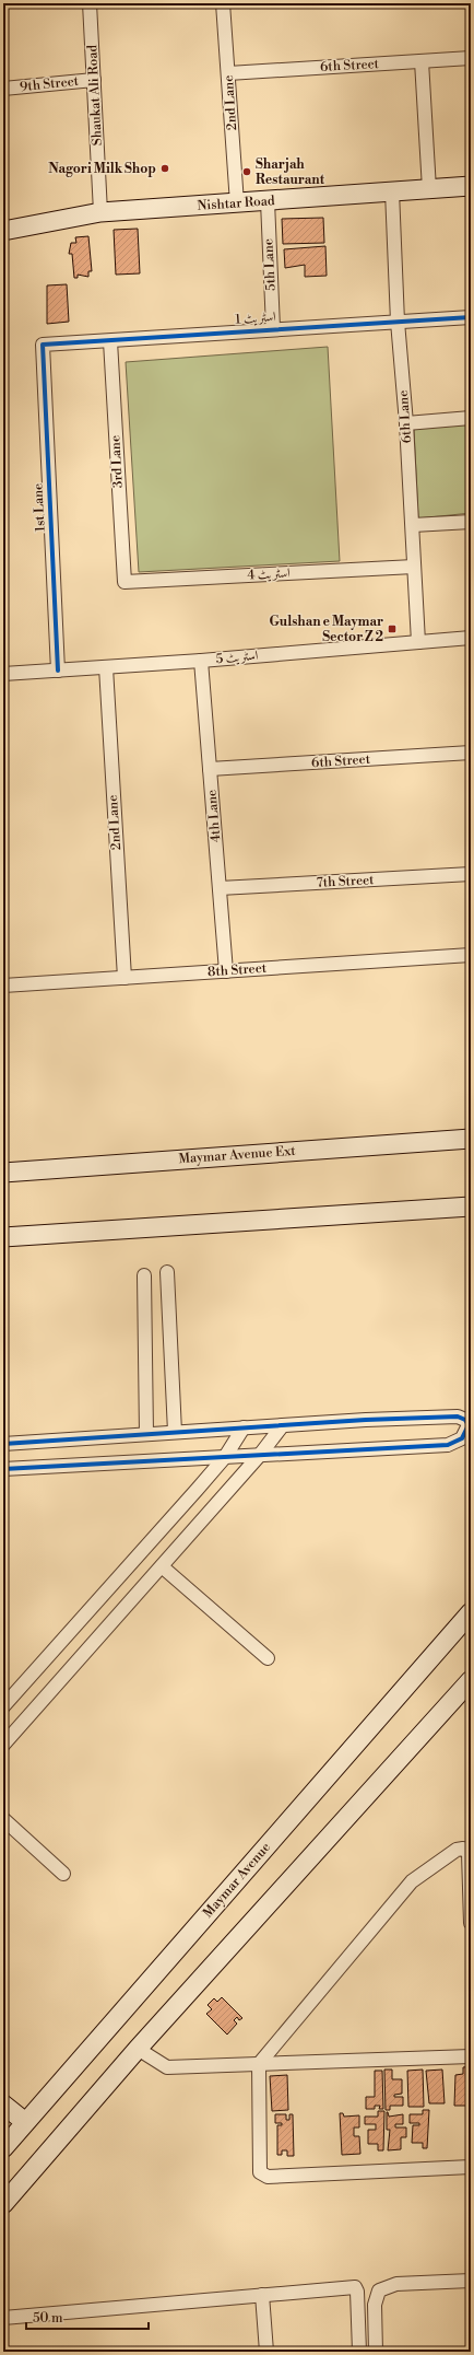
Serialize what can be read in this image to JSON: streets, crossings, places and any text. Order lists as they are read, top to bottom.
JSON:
{
  "streets": {
    "main road": ["Nishtar Road", "Maymar Avenue Ext", "Maymar Avenue"],
    "street": [
      "6th Street",
      "9th Street",
      "Shaukat Ali Road",
      "2nd Lane",
      "5th Lane",
      "اسٹریٹ 1",
      "6th Lane",
      "3rd Lane",
      "1st Lane",
      "اسٹریٹ 4",
      "اسٹریٹ 5",
      "4th Lane",
      "7th Street",
      "8th Street"
    ]
  },
  "crossings": [
    ["6th Street", "2nd Lane"],
    ["6th Street", "4th Lane"],
    ["9th Street", "Shaukat Ali Road"],
    ["Shaukat Ali Road", "Nishtar Road"],
    ["2nd Lane", "Nishtar Road"],
    ["2nd Lane", "اسٹریٹ 5"],
    ["2nd Lane", "8th Street"],
    ["Nishtar Road", "5th Lane"],
    ["Nishtar Road", "6th Lane"],
    ["5th Lane", "اسٹریٹ 1"],
    ["اسٹریٹ 1", "6th Lane"],
    ["اسٹریٹ 1", "3rd Lane"],
    ["اسٹریٹ 1", "1st Lane"],
    ["6th Lane", "اسٹریٹ 4"],
    ["6th Lane", "اسٹریٹ 5"],
    ["3rd Lane", "اسٹریٹ 4"],
    ["1st Lane", "اسٹریٹ 5"],
    ["اسٹریٹ 5", "4th Lane"],
    ["4th Lane", "7th Street"],
    ["4th Lane", "8th Street"]
  ],
  "places": {
    "other": ["Nagori Milk Shop", "Sharjah Restaurant"],
    "transit": ["Gulshan e Maymar Sector Z 2"]
  },
  "scale_bar": "50 m"
}
